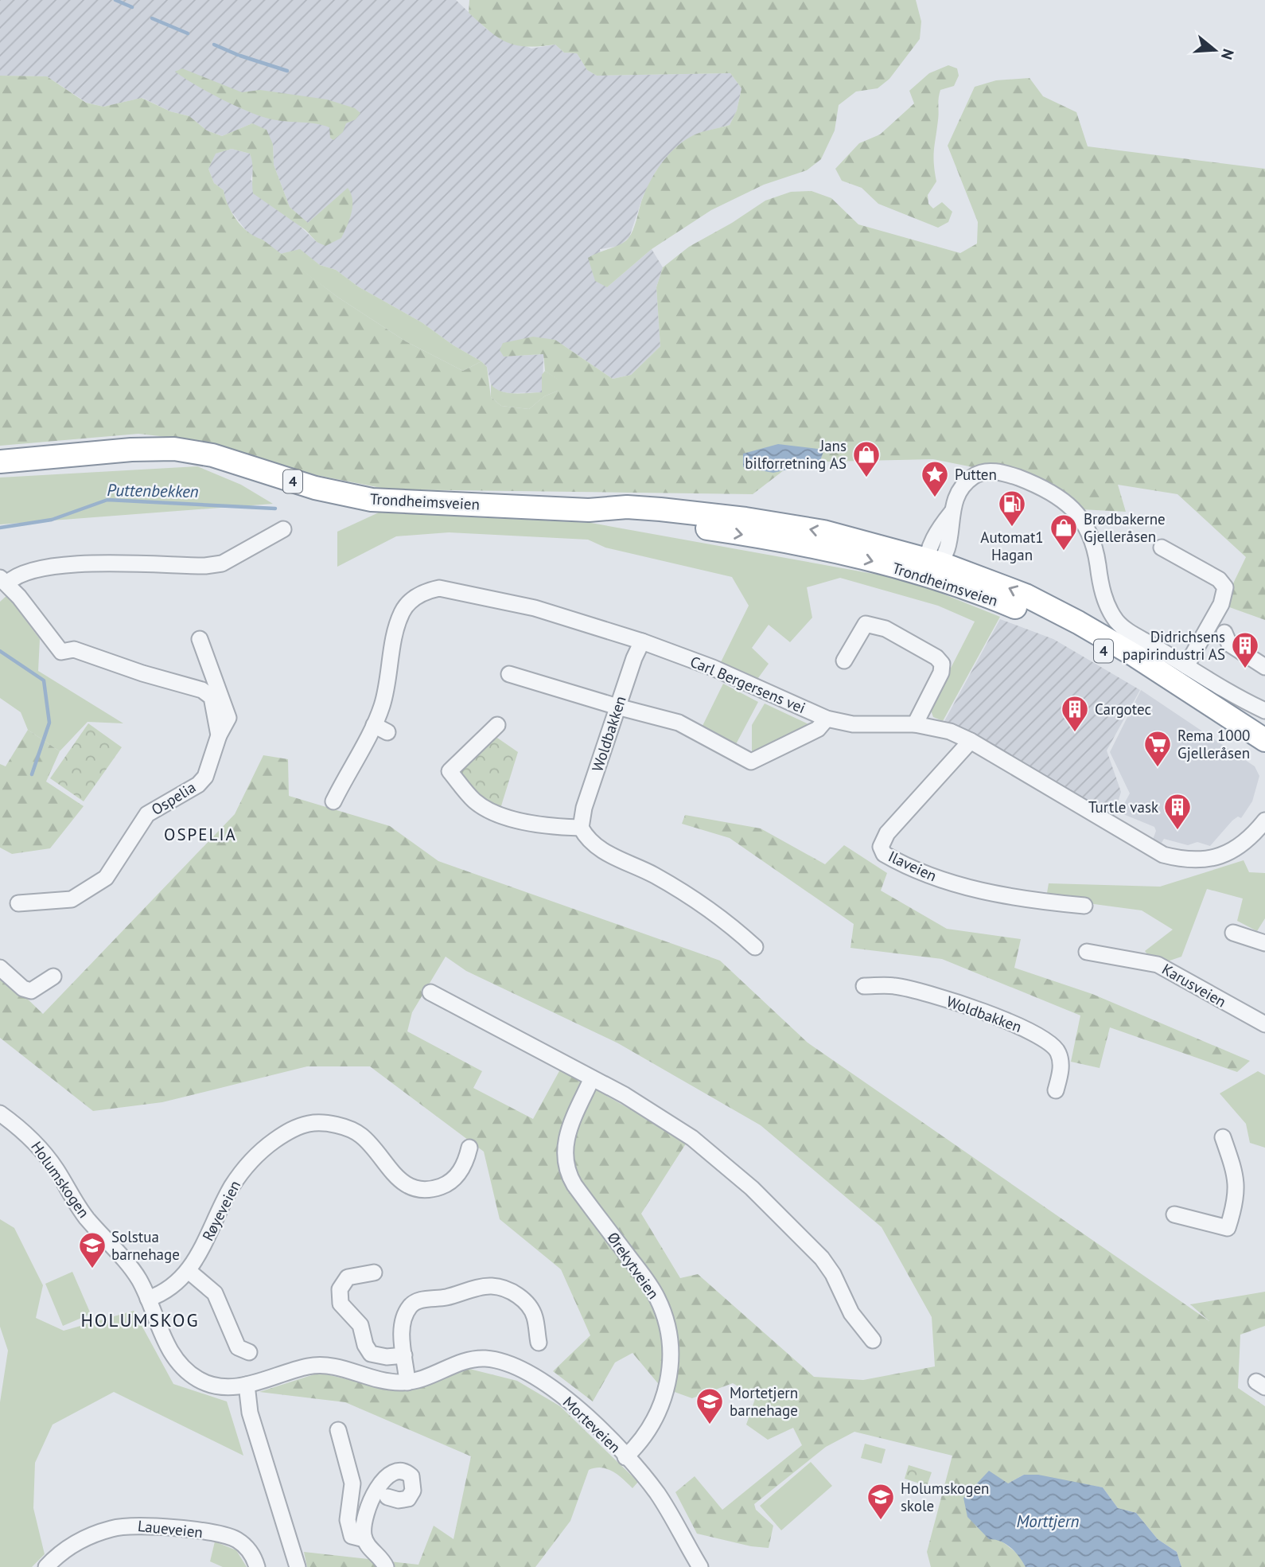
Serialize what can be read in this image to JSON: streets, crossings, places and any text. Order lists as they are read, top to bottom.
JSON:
{
  "streets": {
    "highway": ["4", "Trondheimsveien"],
    "street": [
      "Carl Bergersens vei",
      "Woldbakken",
      "Ospelia",
      "Ilaveien",
      "Karusveien",
      "Holumskogen",
      "Røyeveien",
      "Ørekytveien",
      "Morteveien",
      "Laueveien"
    ]
  },
  "crossings": [
    ["Carl Bergersens vei", "Woldbakken"],
    ["Carl Bergersens vei", "Ilaveien"],
    ["Holumskogen", "Røyeveien"],
    ["Holumskogen", "Morteveien"],
    ["Røyeveien", "Morteveien"],
    ["Ørekytveien", "Morteveien"]
  ],
  "districts": ["OSPELIA", "HOLUMSKOG"],
  "water": ["Puttenbekken", "Morttjern"],
  "places": {
    "shop": ["Jans bilforretning AS", "Brødbakerne Gjelleråsen"],
    "place": ["Putten"],
    "fuel station": ["Automat1 Hagan"],
    "building": ["Didrichsens papirindustri AS", "Cargotec", "Turtle vask"],
    "supermarket": ["Rema 1000 Gjelleråsen"],
    "school or university": ["Solstua barnehage", "Mortetjern barnehage", "Holumskogen skole"]
  },
  "north": "right"
}
